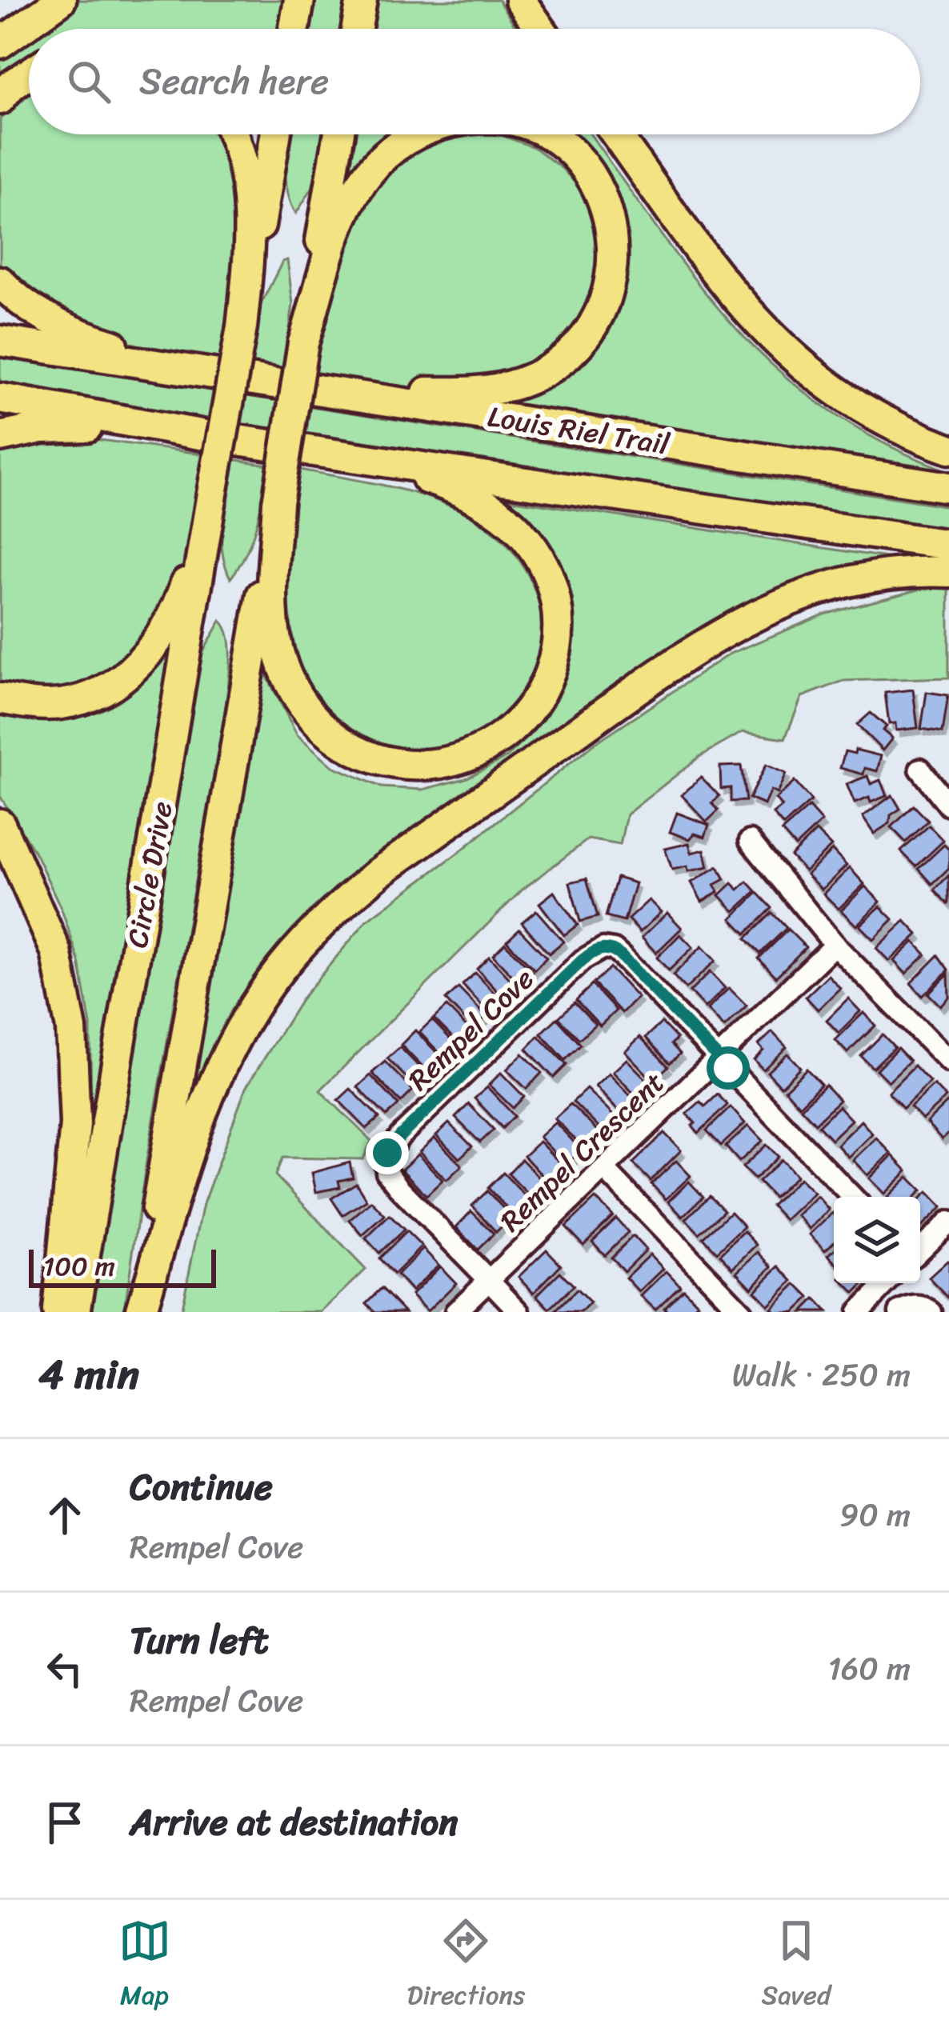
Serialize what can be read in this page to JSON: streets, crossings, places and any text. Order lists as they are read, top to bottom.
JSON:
{
  "streets": {
    "highway": ["Louis Riel Trail", "Circle Drive"],
    "street": ["Rempel Cove", "Rempel Crescent"]
  },
  "crossings": [
    ["Rempel Cove", "Rempel Crescent"]
  ],
  "scale_bar": "100 m",
  "page": {
    "search": "Search here",
    "scale": "100 m",
    "heading": ["4 min", "Walk · 250 m"],
    "list": [
      ["Continue", "Rempel Cove", "90 m"],
      ["Turn left", "Rempel Cove", "160 m"],
      "Arrive at destination"
    ],
    "nav": ["Map", "Directions", "Saved"]
  }
}
